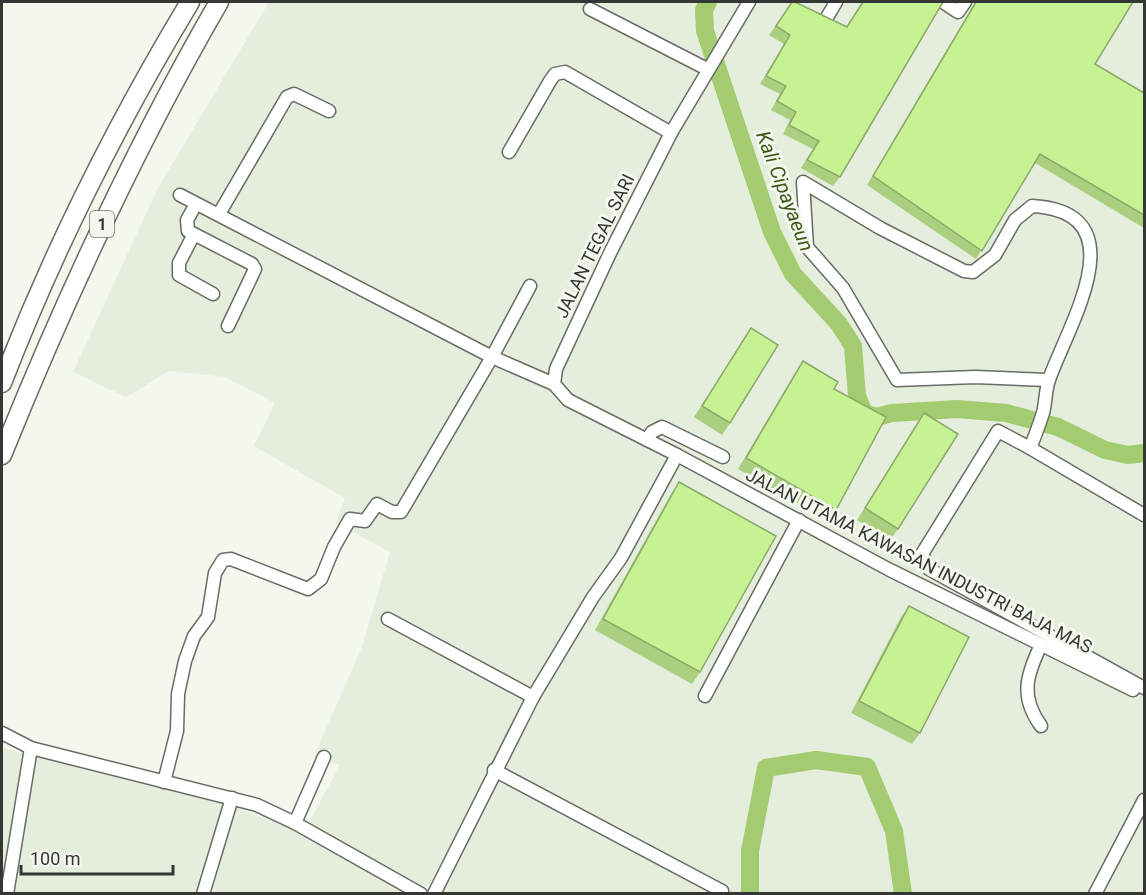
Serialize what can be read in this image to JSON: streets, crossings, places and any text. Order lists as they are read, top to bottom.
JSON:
{
  "streets": {
    "highway": ["1"],
    "street": ["JALAN TEGAL SARI", "JALAN UTAMA KAWASAN INDUSTRI BAJA MAS"]
  },
  "water": ["Kali Cipayaeun"],
  "scale_bar": "100 m"
}
